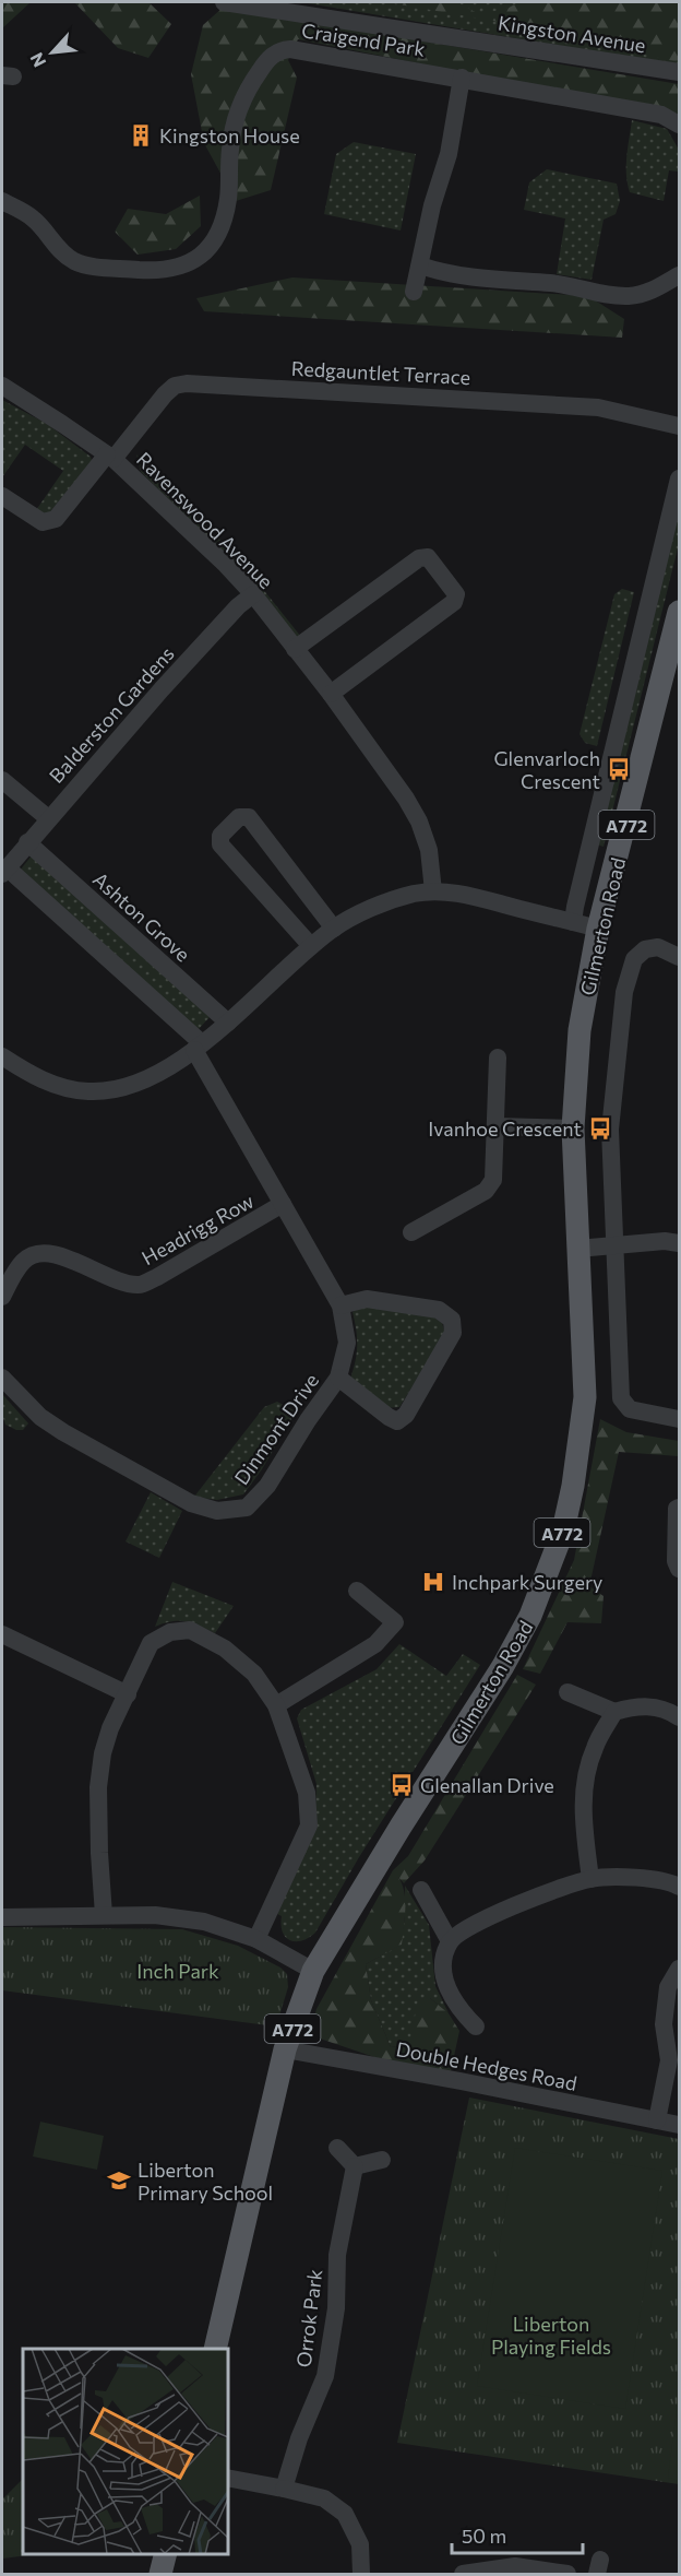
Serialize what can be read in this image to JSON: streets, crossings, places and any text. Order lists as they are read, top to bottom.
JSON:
{
  "streets": {
    "main road": ["A772", "Gilmerton Road"],
    "street": [
      "Kingston Avenue",
      "Craigend Park",
      "Redgauntlet Terrace",
      "Ravenswood Avenue",
      "Balderston Gardens",
      "Ashton Grove",
      "Headrigg Row",
      "Dinmont Drive",
      "Double Hedges Road",
      "Orrok Park"
    ]
  },
  "crossings": [
    ["Redgauntlet Terrace", "Ravenswood Avenue"],
    ["Ravenswood Avenue", "Balderston Gardens"],
    ["Balderston Gardens", "Ashton Grove"],
    ["Gilmerton Road", "Double Hedges Road"],
    ["Headrigg Row", "Dinmont Drive"]
  ],
  "parks": ["Inch Park", "Liberton Playing Fields"],
  "places": {
    "building": ["Kingston House"],
    "bus stop": ["Glenvarloch Crescent", "Ivanhoe Crescent", "Glenallan Drive"],
    "hospital": ["Inchpark Surgery"],
    "school or university": ["Liberton Primary School"]
  },
  "scale_bar": "50 m",
  "north": "bottom left"
}
